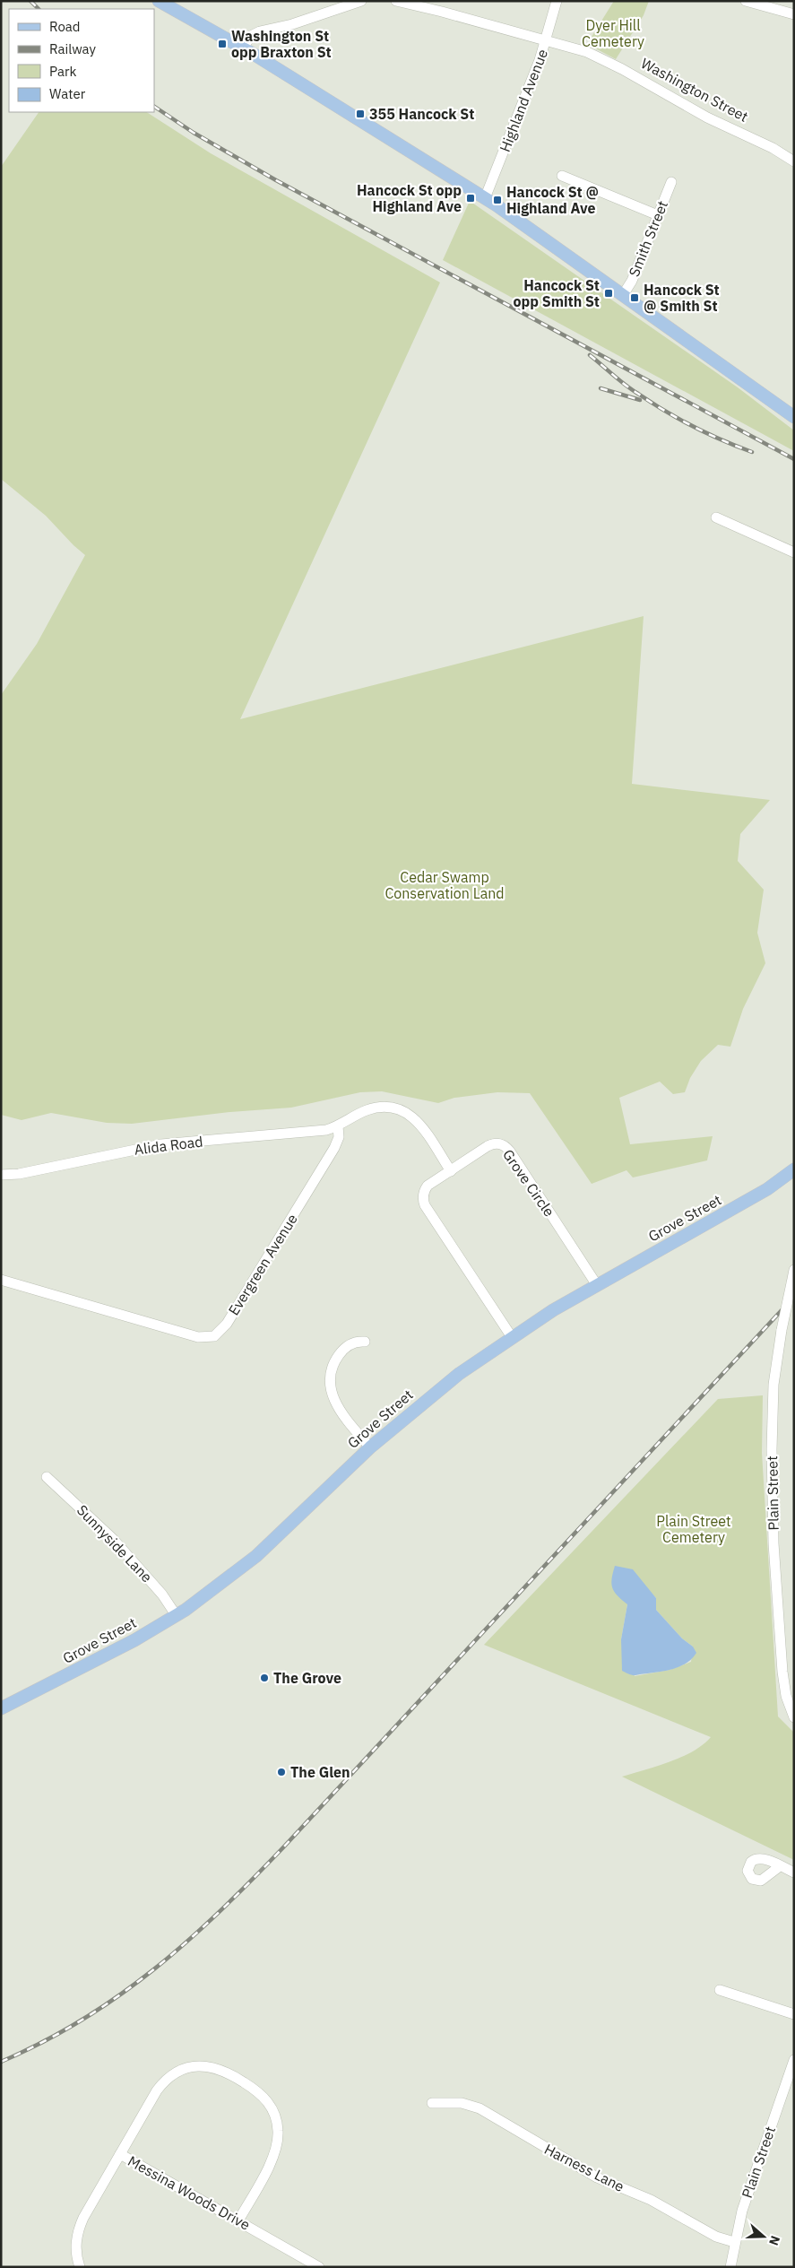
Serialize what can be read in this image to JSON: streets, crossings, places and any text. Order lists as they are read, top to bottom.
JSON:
{
  "streets": {
    "main road": ["Grove Street"],
    "street": [
      "Washington Street",
      "Highland Avenue",
      "Smith Street",
      "Alida Road",
      "Grove Circle",
      "Evergreen Avenue",
      "Plain Street",
      "Sunnyside Lane",
      "Harness Lane",
      "Messina Woods Drive"
    ]
  },
  "crossings": [
    ["Washington Street", "Highland Avenue"],
    ["Alida Road", "Evergreen Avenue"],
    ["Grove Circle", "Grove Street"],
    ["Grove Street", "Sunnyside Lane"],
    ["Plain Street", "Harness Lane"]
  ],
  "parks": ["Dyer Hill Cemetery", "Cedar Swamp Conservation Land", "Plain Street Cemetery"],
  "places": {
    "transit": [
      "Washington St opp Braxton St",
      "355 Hancock St",
      "Hancock St opp Highland Ave",
      "Hancock St @ Highland Ave",
      "Hancock St opp Smith St",
      "Hancock St @ Smith St"
    ],
    "other": ["The Grove", "The Glen"]
  },
  "legend": [
    "Road",
    "Railway",
    "Park",
    "Water"
  ],
  "north": "right"
}
